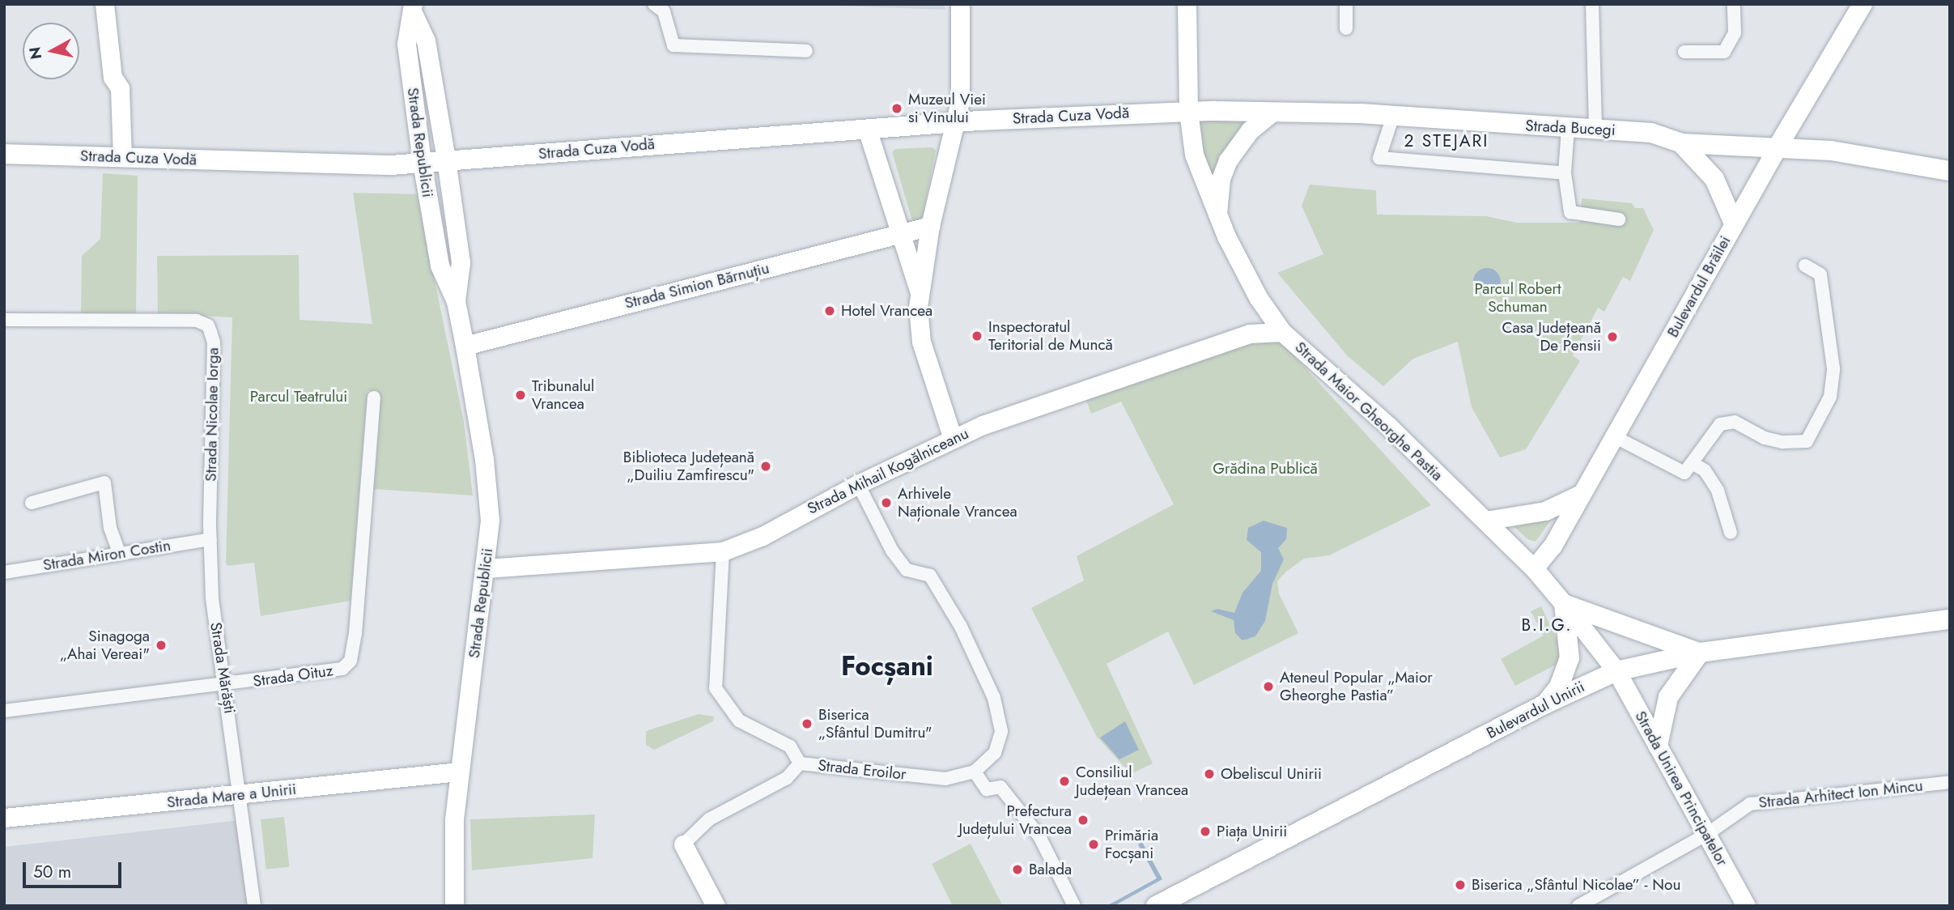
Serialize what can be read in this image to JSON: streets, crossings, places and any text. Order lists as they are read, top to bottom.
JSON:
{
  "streets": {
    "main road": [
      "Strada Cuza Vodă",
      "Strada Bucegi",
      "Strada Republicii",
      "Strada Simion Bărnuțiu",
      "Bulevardul Brăilei",
      "Strada Maior Gheorghe Pastia",
      "Strada Mihail Kogălniceanu",
      "Bulevardul Unirii",
      "Strada Unirea Principatelor",
      "Strada Mare a Unirii"
    ],
    "street": [
      "Strada Nicolae Iorga",
      "Strada Miron Costin",
      "Strada Mărăști",
      "Strada Oituz",
      "Strada Eroilor",
      "Strada Arhitect Ion Mincu"
    ]
  },
  "crossings": [
    ["Strada Cuza Vodă", "Strada Bucegi"],
    ["Strada Cuza Vodă", "Strada Republicii"],
    ["Strada Cuza Vodă", "Strada Maior Gheorghe Pastia"],
    ["Strada Bucegi", "Bulevardul Brăilei"],
    ["Strada Bucegi", "Strada Maior Gheorghe Pastia"],
    ["Strada Republicii", "Strada Simion Bărnuțiu"],
    ["Strada Republicii", "Strada Mihail Kogălniceanu"],
    ["Strada Republicii", "Strada Mare a Unirii"],
    ["Bulevardul Brăilei", "Strada Maior Gheorghe Pastia"],
    ["Strada Maior Gheorghe Pastia", "Strada Mihail Kogălniceanu"],
    ["Strada Maior Gheorghe Pastia", "Bulevardul Unirii"],
    ["Strada Maior Gheorghe Pastia", "Strada Unirea Principatelor"],
    ["Strada Nicolae Iorga", "Strada Miron Costin"],
    ["Strada Nicolae Iorga", "Strada Mărăști"],
    ["Strada Mihail Kogălniceanu", "Strada Eroilor"],
    ["Strada Miron Costin", "Strada Mărăști"],
    ["Strada Mărăști", "Strada Oituz"],
    ["Strada Mărăști", "Strada Mare a Unirii"],
    ["Bulevardul Unirii", "Strada Unirea Principatelor"],
    ["Strada Unirea Principatelor", "Strada Arhitect Ion Mincu"]
  ],
  "districts": ["2 STEJARI", "B.I.G.", "Focșani"],
  "parks": ["Parcul Robert Schuman", "Parcul Teatrului", "Grădina Publică"],
  "places": [
    "Muzeul Viei si Vinului",
    "Hotel Vrancea",
    "Inspectoratul Teritorial de Muncă",
    "Casa Județeană De Pensii",
    "Tribunalul Vrancea",
    "Biblioteca Județeană „Duiliu Zamfirescu\"",
    "Arhivele Naționale Vrancea",
    "Sinagoga „Ahai Vereai\"",
    "Ateneul Popular „Maior Gheorghe Pastia”",
    "Biserica „Sfântul Dumitru\"",
    "Obeliscul Unirii",
    "Consiliul Județean Vrancea",
    "Prefectura Județului Vrancea",
    "Piața Unirii",
    "Primăria Focșani",
    "Balada",
    "Biserica „Sfântul Nicolae” - Nou"
  ],
  "scale_bar": "50 m",
  "north": "left"
}
